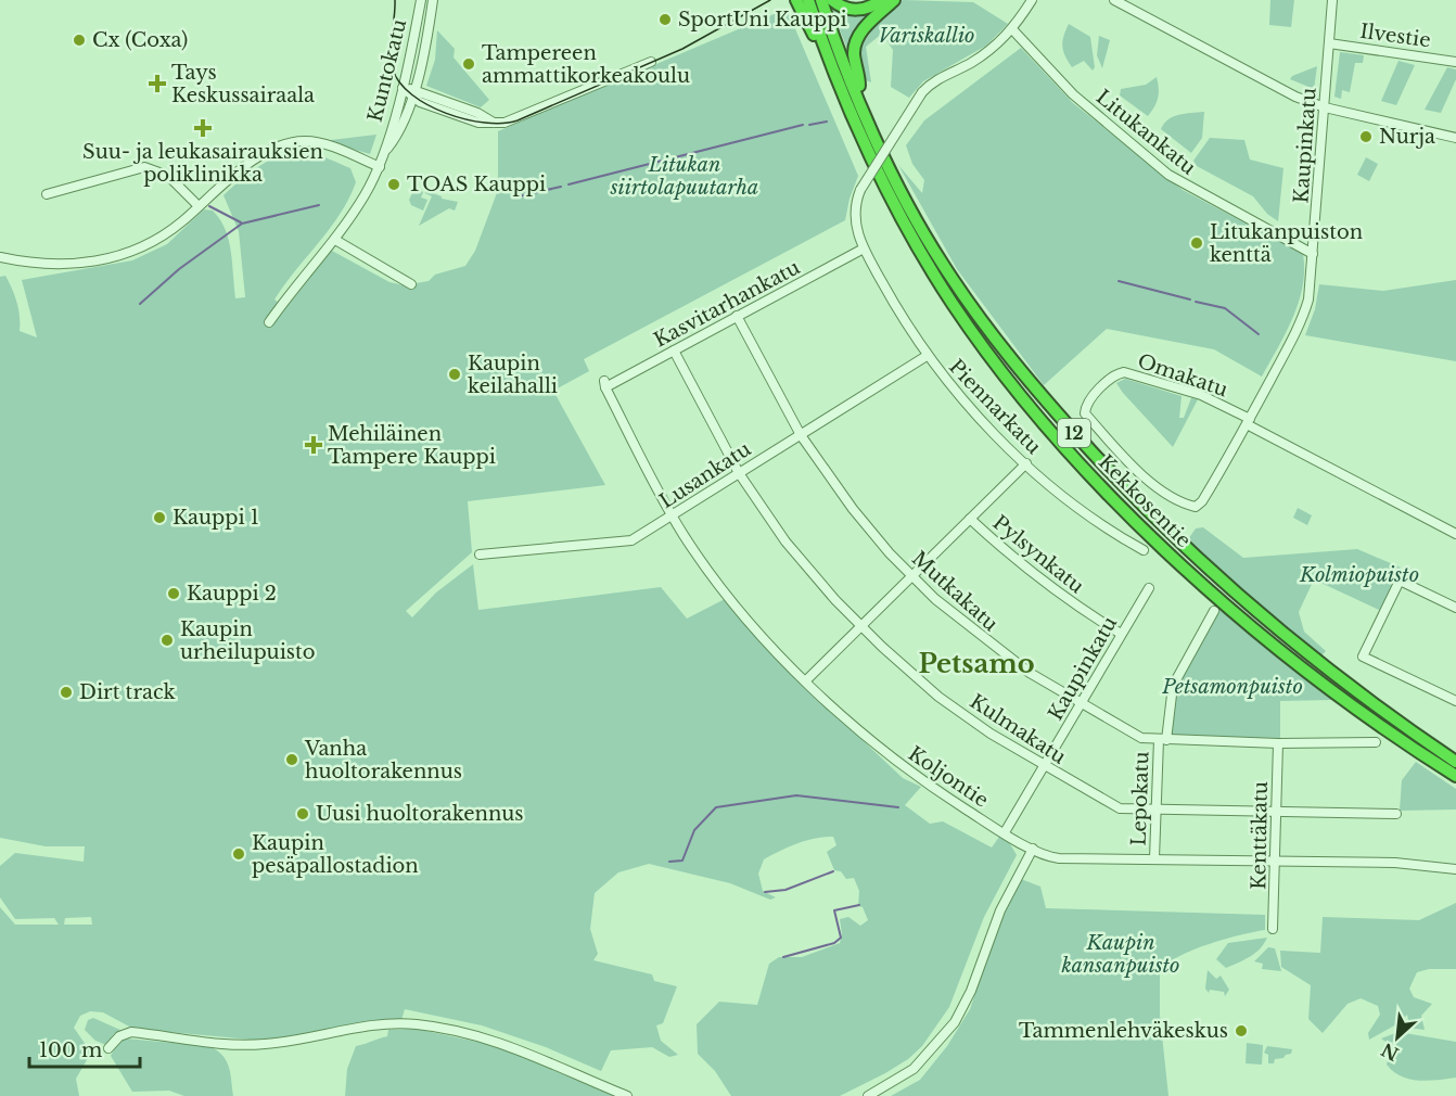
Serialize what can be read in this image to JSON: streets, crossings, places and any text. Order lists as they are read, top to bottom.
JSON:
{
  "streets": {
    "highway": ["12", "Kekkosentie"],
    "street": [
      "Ilvestie",
      "Kuntokatu",
      "Litukankatu",
      "Kaupinkatu",
      "Kasvitarhankatu",
      "Omakatu",
      "Piennarkatu",
      "Lusankatu",
      "Pylsynkatu",
      "Mutkakatu",
      "Kulmakatu",
      "Koljontie",
      "Lepokatu",
      "Kenttäkatu"
    ]
  },
  "crossings": [
    ["Ilvestie", "Kaupinkatu"],
    ["Litukankatu", "Kaupinkatu"],
    ["Litukankatu", "Piennarkatu"],
    ["Kaupinkatu", "Omakatu"],
    ["Kaupinkatu", "Pylsynkatu"],
    ["Kaupinkatu", "Mutkakatu"],
    ["Kaupinkatu", "Kulmakatu"],
    ["Kaupinkatu", "Koljontie"],
    ["Kasvitarhankatu", "Piennarkatu"],
    ["Kasvitarhankatu", "Mutkakatu"],
    ["Kasvitarhankatu", "Kulmakatu"],
    ["Kasvitarhankatu", "Koljontie"],
    ["Piennarkatu", "Lusankatu"],
    ["12", "Kekkosentie"],
    ["Lusankatu", "Mutkakatu"],
    ["Lusankatu", "Kulmakatu"],
    ["Lusankatu", "Koljontie"],
    ["Mutkakatu", "Lepokatu"],
    ["Mutkakatu", "Kenttäkatu"],
    ["Kulmakatu", "Lepokatu"],
    ["Kulmakatu", "Kenttäkatu"],
    ["Koljontie", "Lepokatu"],
    ["Koljontie", "Kenttäkatu"]
  ],
  "districts": ["Petsamo"],
  "parks": [
    "Variskallio",
    "Litukan siirtolapuutarha",
    "Kolmiopuisto",
    "Petsamonpuisto",
    "Kaupin kansanpuisto"
  ],
  "places": {
    "other": [
      "SportUni Kauppi",
      "Cx (Coxa)",
      "Tampereen ammattikorkeakoulu",
      "Nurja",
      "TOAS Kauppi",
      "Litukanpuiston kenttä",
      "Kaupin keilahalli",
      "Kauppi 1",
      "Kauppi 2",
      "Kaupin urheilupuisto",
      "Dirt track",
      "Vanha huoltorakennus",
      "Uusi huoltorakennus",
      "Kaupin pesäpallostadion",
      "Tammenlehväkeskus"
    ],
    "health": ["Tays Keskussairaala", "Suu- ja leukasairauksien poliklinikka", "Mehiläinen Tampere Kauppi"]
  },
  "scale_bar": "100 m",
  "north": "bottom left"
}
